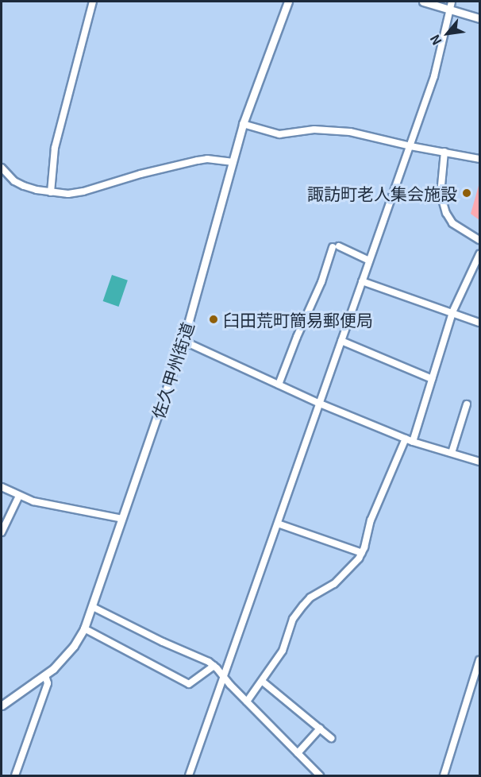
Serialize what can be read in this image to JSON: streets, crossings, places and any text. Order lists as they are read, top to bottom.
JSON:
{
  "streets": {
    "street": ["佐久甲州街道"]
  },
  "places": ["諏訪町老人集会施設", "臼田荒町簡易郵便局"],
  "north": "bottom left"
}
